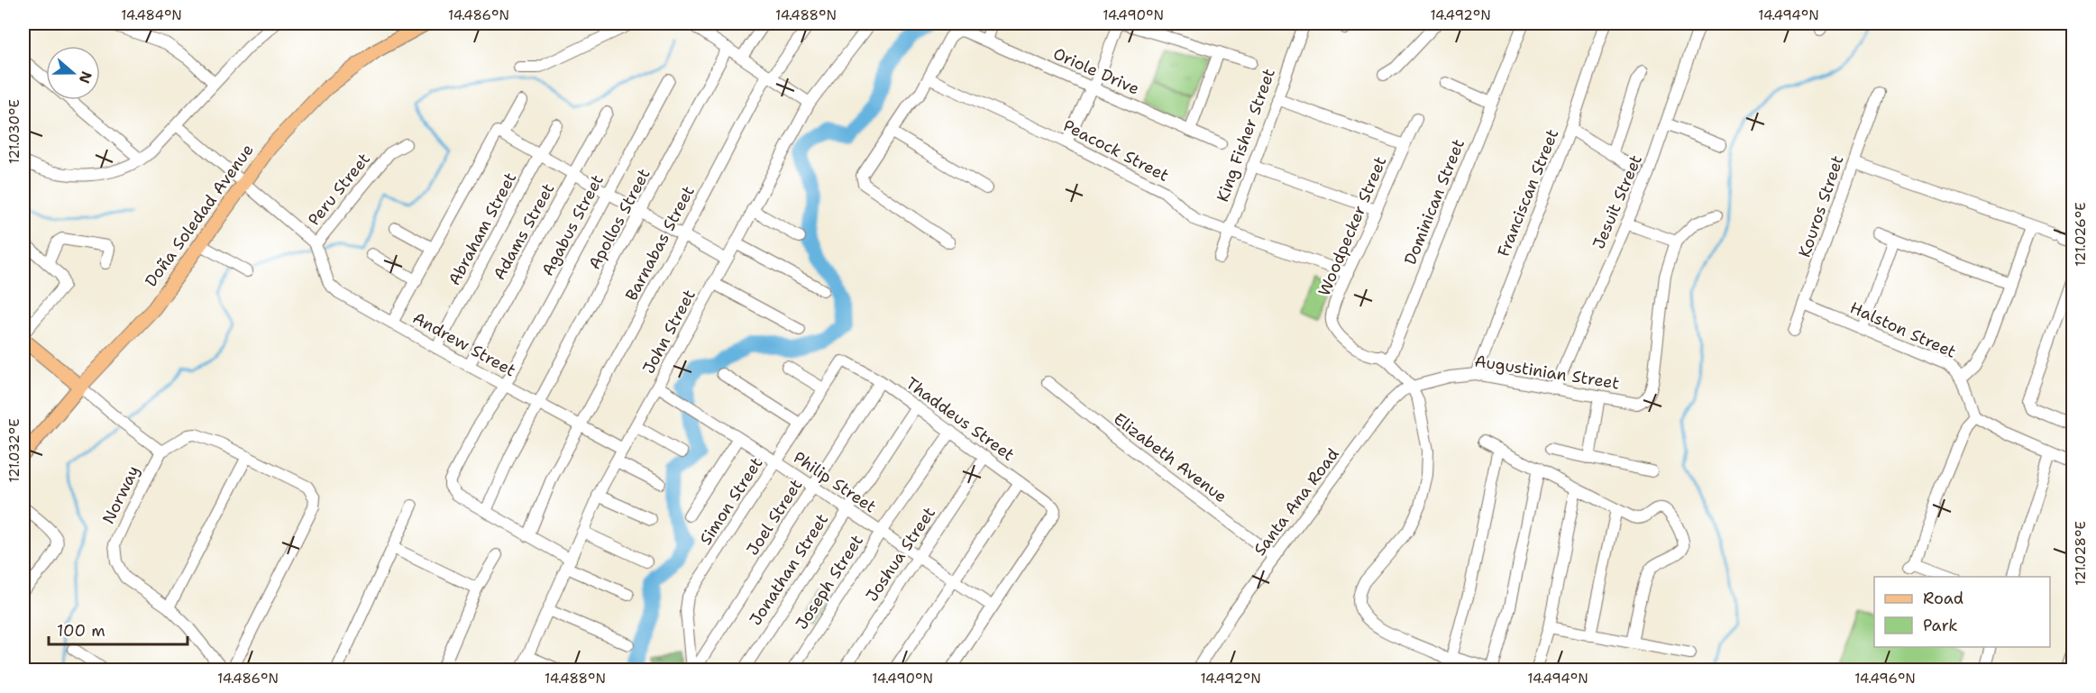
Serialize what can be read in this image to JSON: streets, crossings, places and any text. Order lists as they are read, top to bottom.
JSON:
{
  "streets": {
    "main road": ["Doña Soledad Avenue"],
    "street": [
      "Oriole Drive",
      "King Fisher Street",
      "Peacock Street",
      "Peru Street",
      "Franciscan Street",
      "Dominican Street",
      "Jesuit Street",
      "Kouros Street",
      "Apollos Street",
      "Agabus Street",
      "Woodpecker Street",
      "Abraham Street",
      "Adams Street",
      "Barnabas Street",
      "Halston Street",
      "John Street",
      "Andrew Street",
      "Augustinian Street",
      "Thaddeus Street",
      "Elizabeth Avenue",
      "Philip Street",
      "Norway",
      "Simon Street",
      "Santa Ana Road",
      "Joel Street",
      "Joshua Street",
      "Jonathan Street",
      "Joseph Street"
    ]
  },
  "crossings": [
    ["Oriole Drive", "Peacock Street"],
    ["King Fisher Street", "Peacock Street"],
    ["Peacock Street", "Woodpecker Street"],
    ["Peru Street", "Doña Soledad Avenue"],
    ["Peru Street", "Andrew Street"],
    ["Franciscan Street", "Augustinian Street"],
    ["Dominican Street", "Woodpecker Street"],
    ["Jesuit Street", "Augustinian Street"],
    ["Kouros Street", "Halston Street"],
    ["Apollos Street", "Agabus Street"],
    ["Apollos Street", "Andrew Street"],
    ["Agabus Street", "Andrew Street"],
    ["Abraham Street", "Andrew Street"],
    ["Adams Street", "Andrew Street"],
    ["Barnabas Street", "Andrew Street"],
    ["John Street", "Andrew Street"],
    ["John Street", "Philip Street"],
    ["Augustinian Street", "Santa Ana Road"],
    ["Thaddeus Street", "Philip Street"],
    ["Thaddeus Street", "Simon Street"],
    ["Thaddeus Street", "Joel Street"],
    ["Thaddeus Street", "Joshua Street"],
    ["Thaddeus Street", "Jonathan Street"],
    ["Thaddeus Street", "Joseph Street"],
    ["Elizabeth Avenue", "Santa Ana Road"],
    ["Philip Street", "Simon Street"],
    ["Philip Street", "Joel Street"],
    ["Philip Street", "Joshua Street"],
    ["Philip Street", "Jonathan Street"],
    ["Philip Street", "Joseph Street"],
    ["Simon Street", "Joel Street"]
  ],
  "legend": ["Road", "Park"],
  "scale_bar": "100 m",
  "north": "right",
  "coordinates": [
    "14.484°N",
    "14.486°N",
    "14.488°N",
    "14.490°N",
    "14.492°N",
    "14.494°N",
    "121.030°E",
    "121.026°E",
    "121.032°E",
    "121.028°E",
    "14.496°N"
  ]
}
